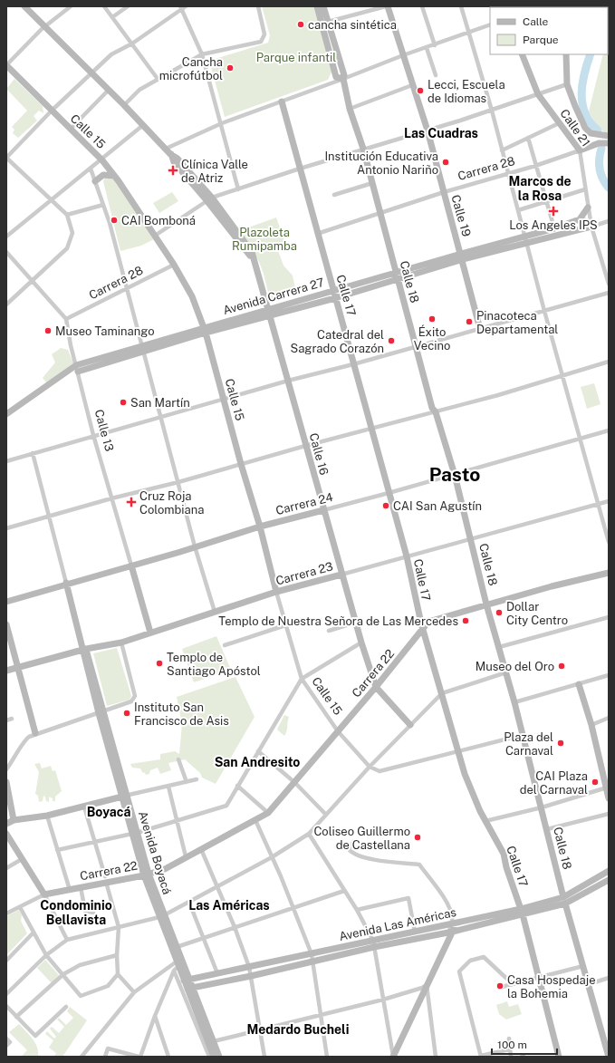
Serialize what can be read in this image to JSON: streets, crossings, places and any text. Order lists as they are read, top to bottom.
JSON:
{
  "streets": {
    "street": [
      "Calle 21",
      "Calle 15",
      "Carrera 28",
      "Calle 19",
      "Calle 18",
      "Calle 17",
      "Avenida Carrera 27",
      "Calle 13",
      "Calle 16",
      "Carrera 24",
      "Carrera 23",
      "Carrera 22",
      "Avenida Boyacá",
      "Avenida Las Américas"
    ]
  },
  "crossings": [
    ["Calle 21", "Carrera 28"],
    ["Calle 21", "Avenida Carrera 27"],
    ["Calle 15", "Carrera 28"],
    ["Calle 15", "Calle 17"],
    ["Calle 15", "Avenida Carrera 27"],
    ["Calle 15", "Carrera 24"],
    ["Calle 15", "Carrera 23"],
    ["Calle 15", "Carrera 22"],
    ["Carrera 28", "Calle 19"],
    ["Carrera 28", "Calle 18"],
    ["Carrera 28", "Calle 17"],
    ["Carrera 28", "Calle 13"],
    ["Calle 19", "Avenida Carrera 27"],
    ["Calle 18", "Avenida Carrera 27"],
    ["Calle 18", "Carrera 24"],
    ["Calle 18", "Carrera 23"],
    ["Calle 18", "Carrera 22"],
    ["Calle 18", "Avenida Las Américas"],
    ["Calle 17", "Avenida Carrera 27"],
    ["Calle 17", "Carrera 24"],
    ["Calle 17", "Carrera 23"],
    ["Calle 17", "Carrera 22"],
    ["Calle 17", "Avenida Las Américas"],
    ["Avenida Carrera 27", "Calle 13"],
    ["Avenida Carrera 27", "Calle 16"],
    ["Calle 13", "Carrera 24"],
    ["Calle 13", "Carrera 23"],
    ["Calle 16", "Carrera 24"],
    ["Calle 16", "Carrera 23"],
    ["Calle 16", "Carrera 22"],
    ["Carrera 24", "Avenida Boyacá"],
    ["Carrera 23", "Avenida Boyacá"],
    ["Carrera 22", "Avenida Boyacá"],
    ["Avenida Boyacá", "Avenida Las Américas"]
  ],
  "districts": [
    "Las Cuadras",
    "Marcos de la Rosa",
    "Pasto",
    "San Andresito",
    "Boyacá",
    "Condominio Bellavista",
    "Las Américas",
    "Medardo Bucheli"
  ],
  "parks": ["Parque infantil", "Plazoleta Rumipamba"],
  "places": {
    "other": [
      "cancha sintética",
      "Cancha microfútbol",
      "Lecci, Escuela de Idiomas",
      "Institución Educativa Antonio Nariño",
      "CAI Bomboná",
      "Éxito Vecino",
      "Pinacoteca Departamental",
      "Museo Taminango",
      "Catedral del Sagrado Corazón",
      "San Martín",
      "CAI San Agustín",
      "Dollar City Centro",
      "Templo de Nuestra Señora de Las Mercedes",
      "Templo de Santiago Apóstol",
      "Museo del Oro",
      "Instituto San Francisco de Asis",
      "Plaza del Carnaval",
      "CAI Plaza del Carnaval",
      "Coliseo Guillermo de Castellana",
      "Casa Hospedaje la Bohemia"
    ],
    "health": ["Clínica Valle de Atriz", "Los Angeles IPS", "Cruz Roja Colombiana"]
  },
  "legend": ["Calle", "Parque"],
  "scale_bar": "100 m"
}
